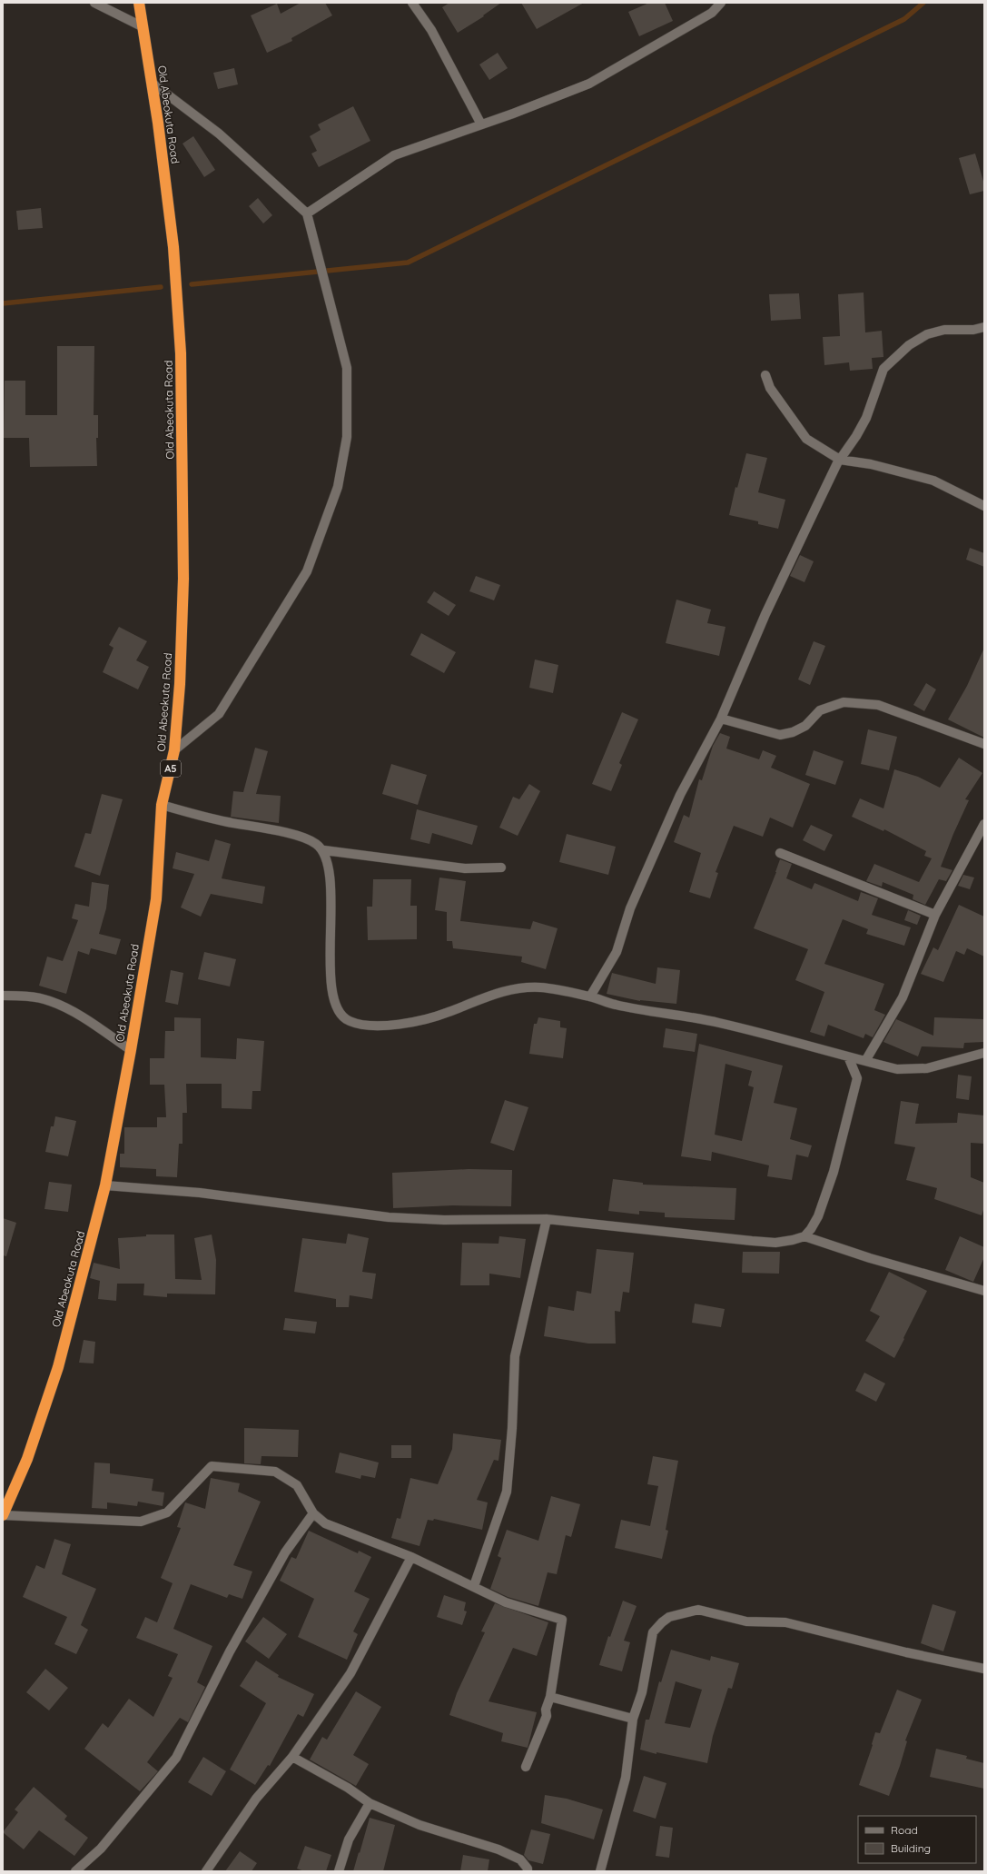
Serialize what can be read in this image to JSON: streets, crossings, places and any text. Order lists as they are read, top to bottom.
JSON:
{
  "streets": {
    "highway": ["Old Abeokuta Road", "A5"]
  },
  "legend": ["Road", "Building"]
}
